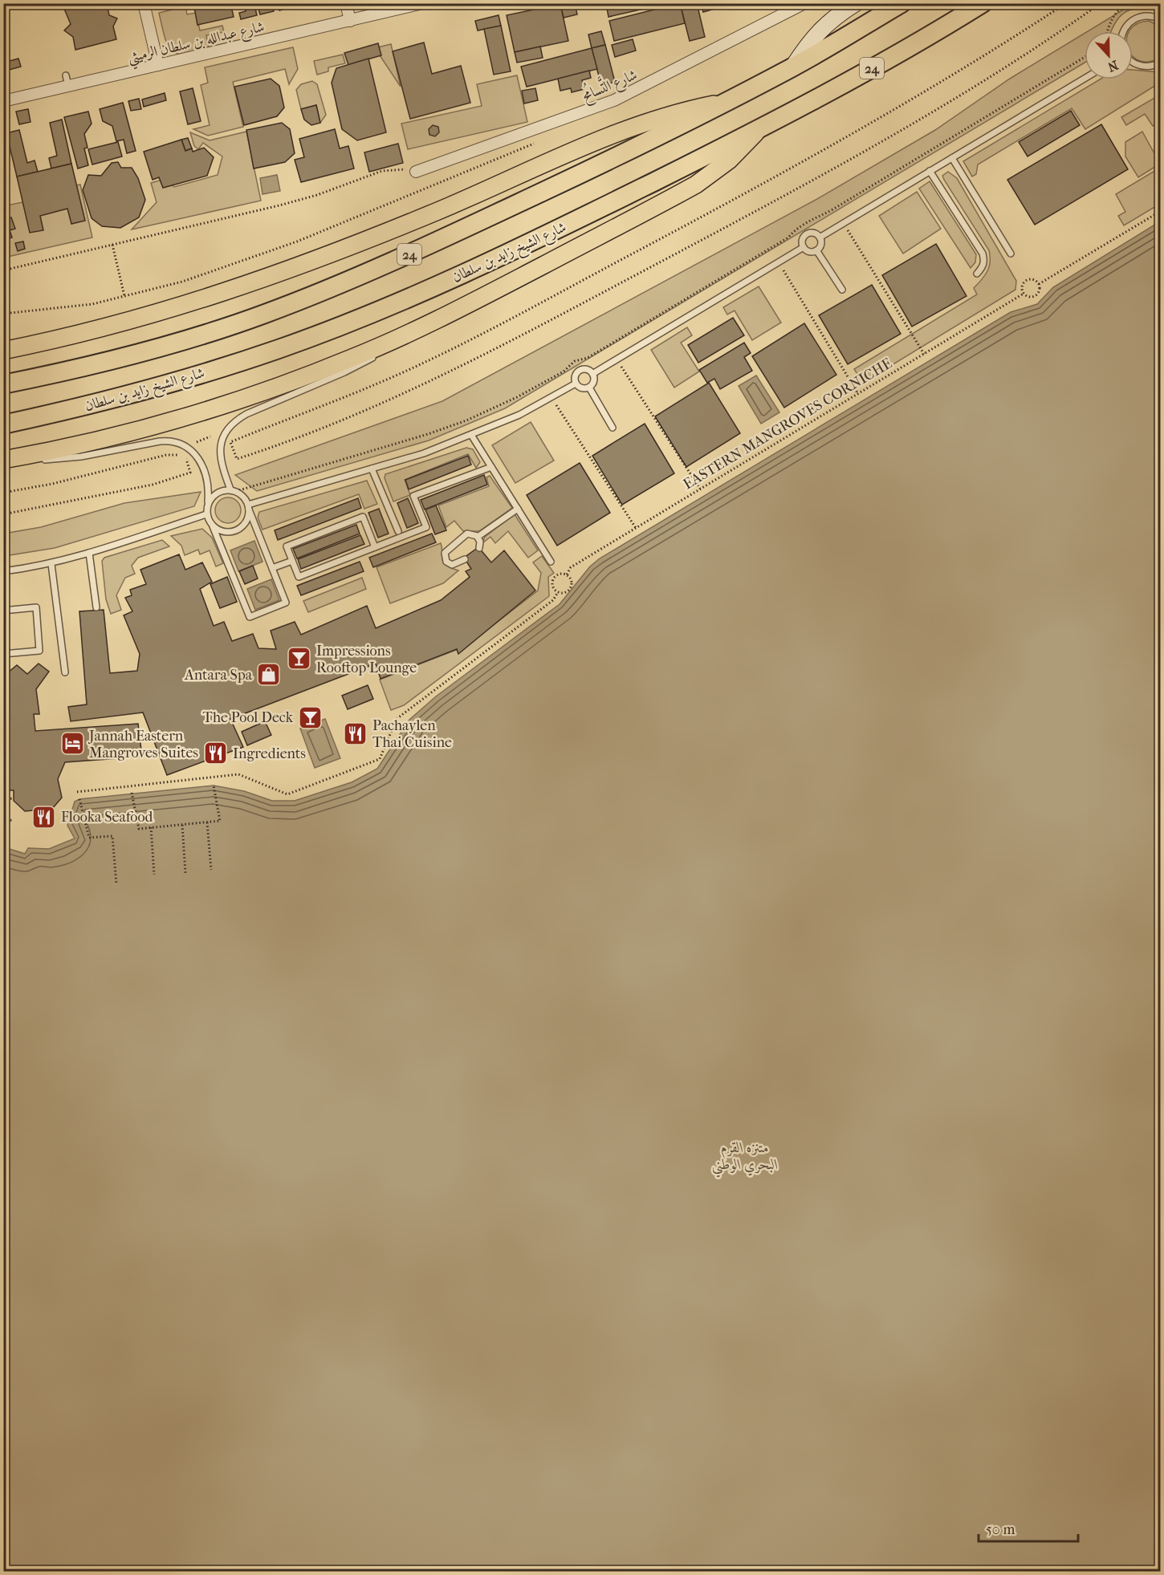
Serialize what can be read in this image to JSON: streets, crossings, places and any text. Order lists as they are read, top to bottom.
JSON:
{
  "streets": {
    "highway": ["24", "شارع الشيخ زايد بن سلطان"],
    "street": ["شارع عبدالله بن سلطان الرميثي", "شارع التَّسامُح"],
    "path": ["EASTERN MANGROVES CORNICHE"]
  },
  "parks": ["متنزه القرم البحري الوطني"],
  "places": {
    "bar": ["Impressions Rooftop Lounge", "The Pool Deck"],
    "shop": ["Antara Spa"],
    "restaurant": ["Pachaylen Thai Cuisine", "Ingredients", "Flooka Seafood"],
    "hotel": ["Jannah Eastern Mangroves Suites"]
  },
  "scale_bar": "50 m",
  "north": "bottom"
}
